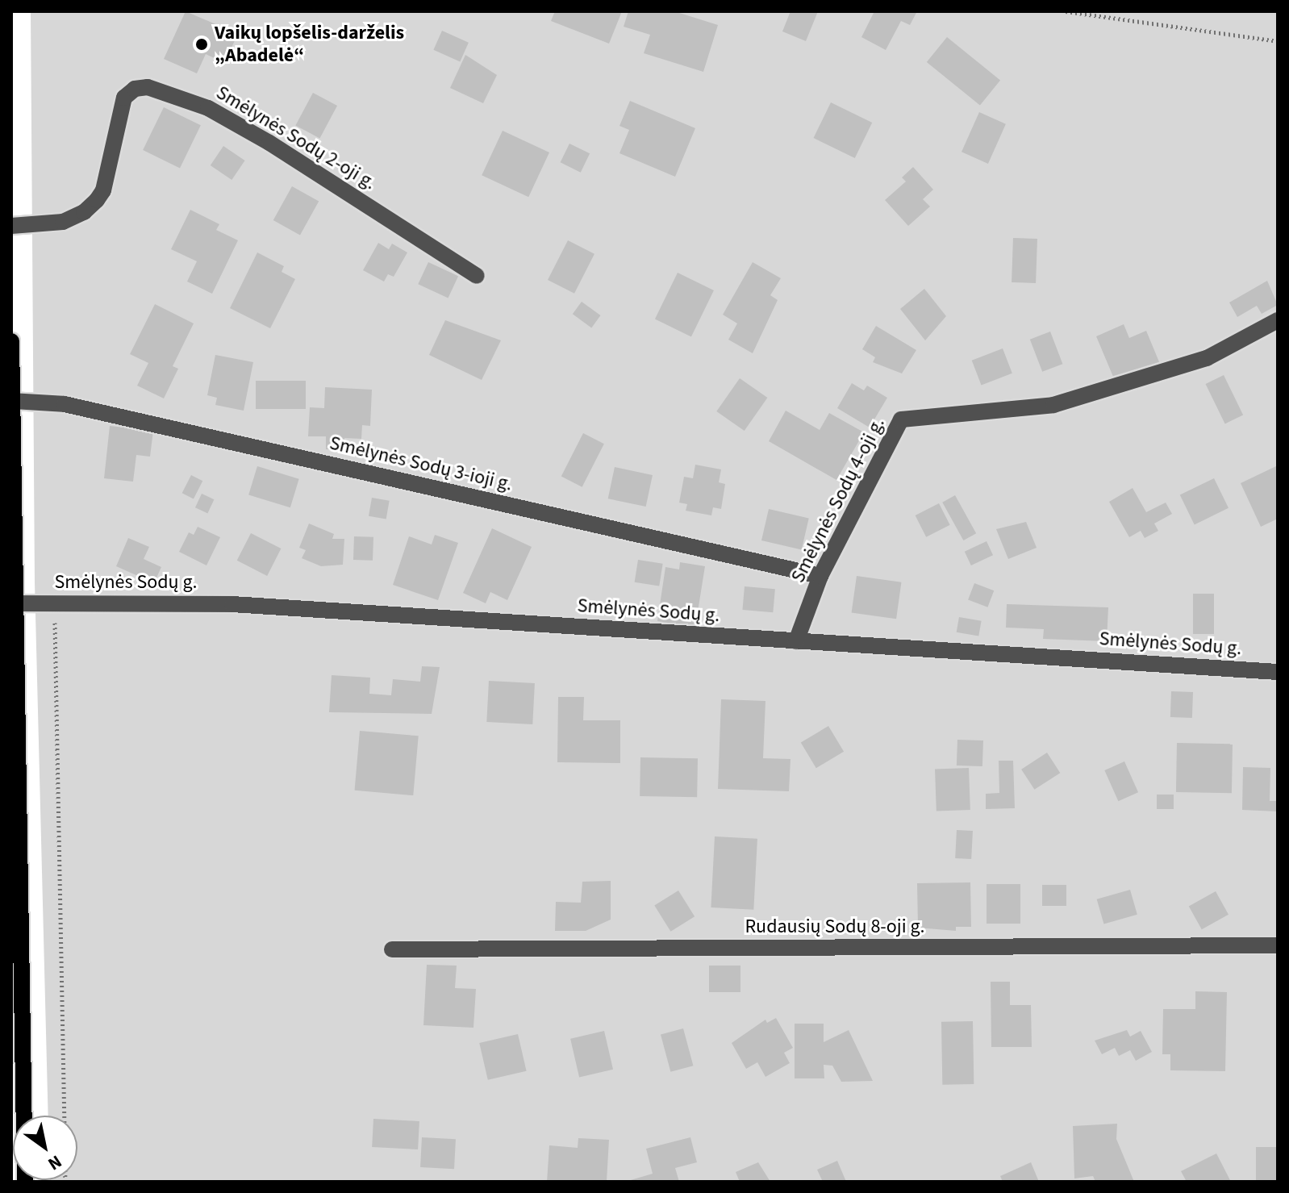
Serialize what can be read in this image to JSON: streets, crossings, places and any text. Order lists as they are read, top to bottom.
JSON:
{
  "streets": {
    "street": [
      "Smėlynės Sodų 2-oji g.",
      "Smėlynės Sodų 3-ioji g.",
      "Smėlynės Sodų 4-oji g.",
      "Smėlynės Sodų g.",
      "Rudausių Sodų 8-oji g."
    ]
  },
  "crossings": [
    ["Smėlynės Sodų 3-ioji g.", "Smėlynės Sodų 4-oji g."],
    ["Smėlynės Sodų 4-oji g.", "Smėlynės Sodų g."]
  ],
  "places": ["Vaikų lopšelis-darželis „Abadelė“"],
  "north": "bottom right"
}
